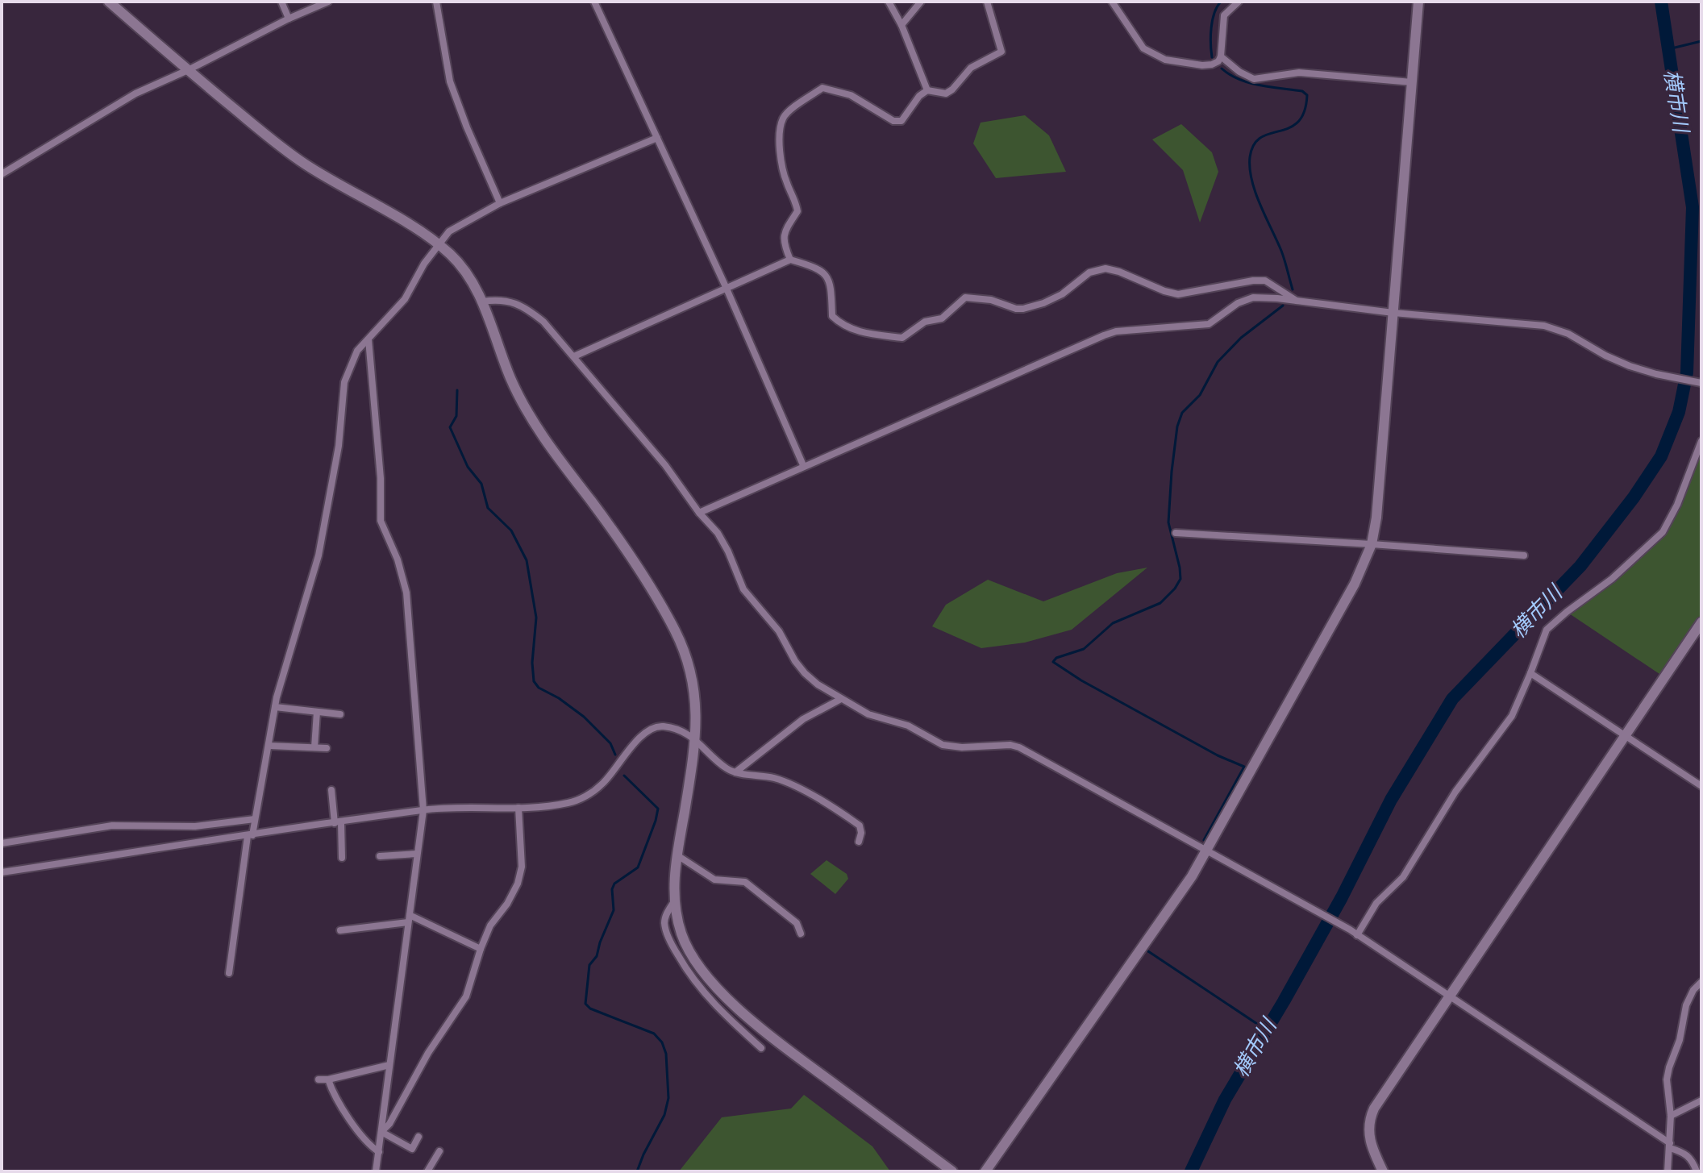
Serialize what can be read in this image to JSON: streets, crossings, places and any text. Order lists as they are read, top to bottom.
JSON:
{
  "water": ["横市川"]
}
